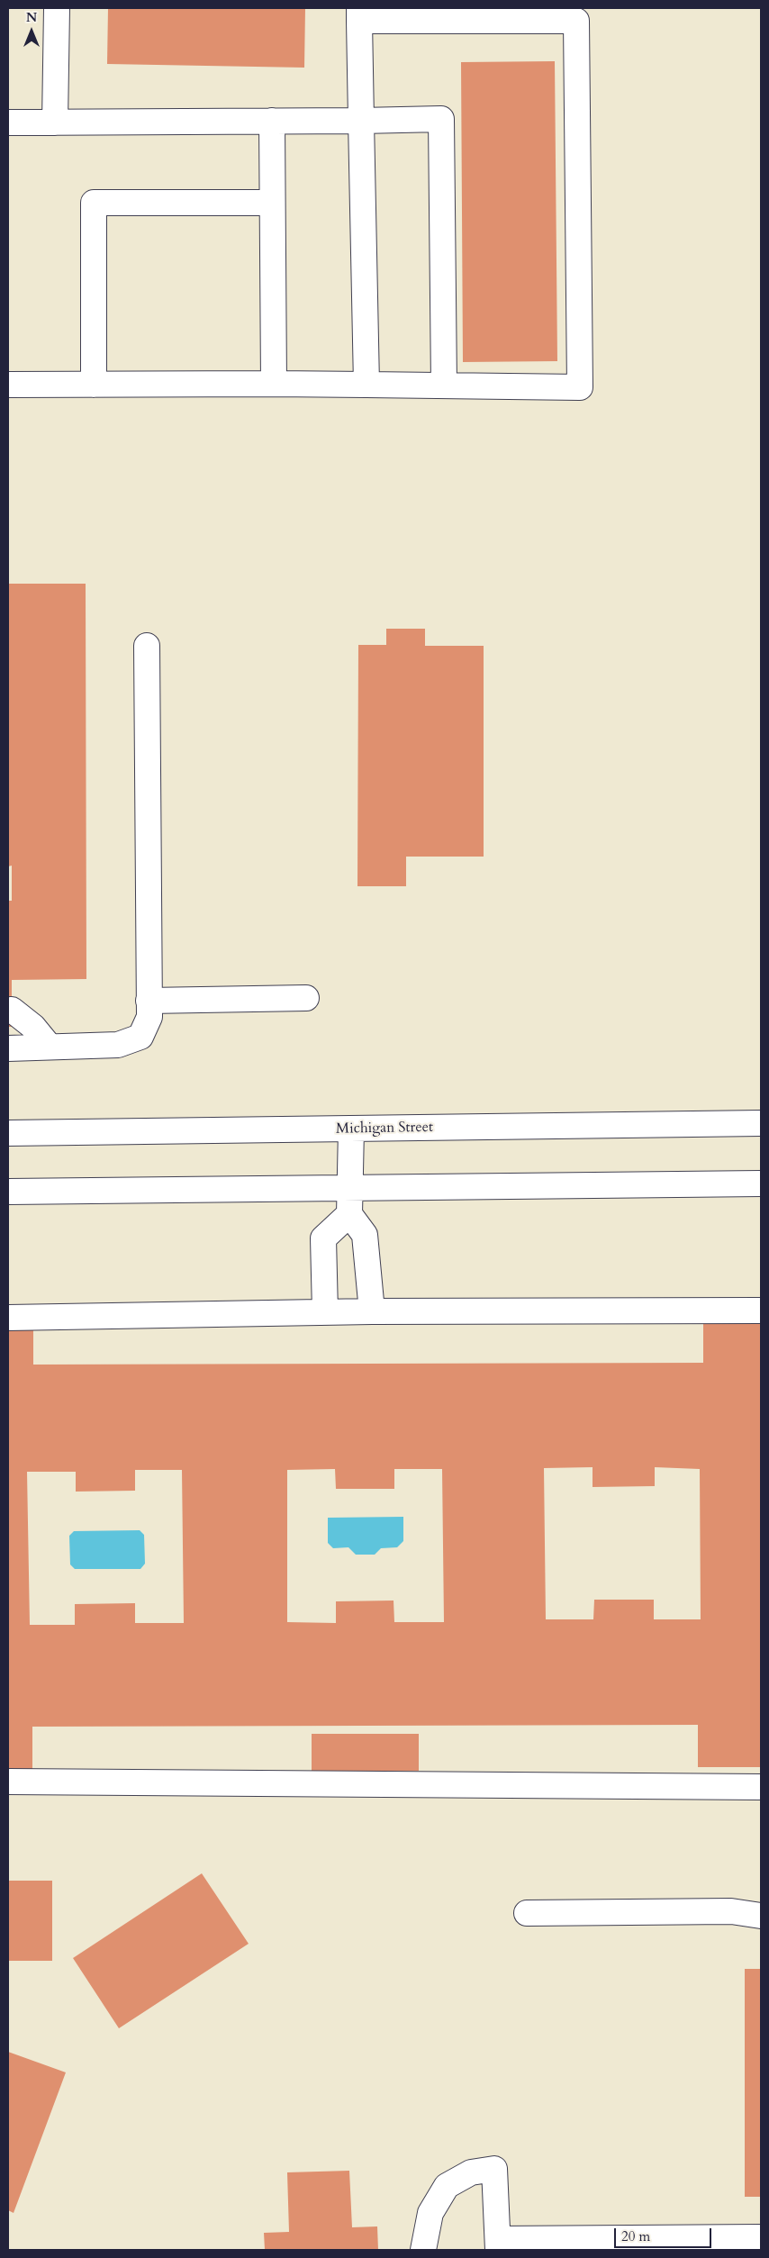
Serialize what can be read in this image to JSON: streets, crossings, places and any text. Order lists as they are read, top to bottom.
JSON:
{
  "streets": {
    "street": ["Michigan Street"]
  },
  "scale_bar": "20 m",
  "north": "top"
}
